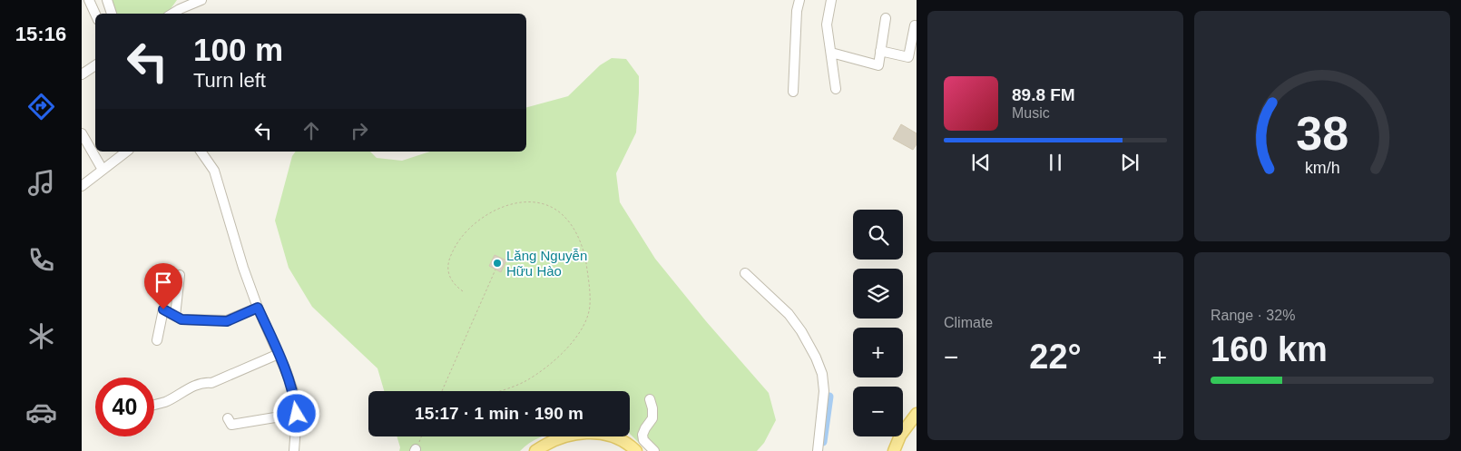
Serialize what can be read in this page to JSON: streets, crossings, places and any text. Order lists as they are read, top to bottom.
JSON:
{
  "places": ["Lăng Nguyễn Hữu Hào"],
  "page": {
    "tabs": "15:16",
    "turn": ["100 m", "Turn left"],
    "song": ["89.8 FM", "Music"],
    "map_buttons": ["+", "−"],
    "tile": [
      "Climate",
      ["Range · 32%", "160 km"]
    ],
    "heat": ["−", "22°", "+"],
    "limit": "40",
    "trip": "15:17 · 1 min · 190 m",
    "gauge": ["38", "km/h"]
  }
}
